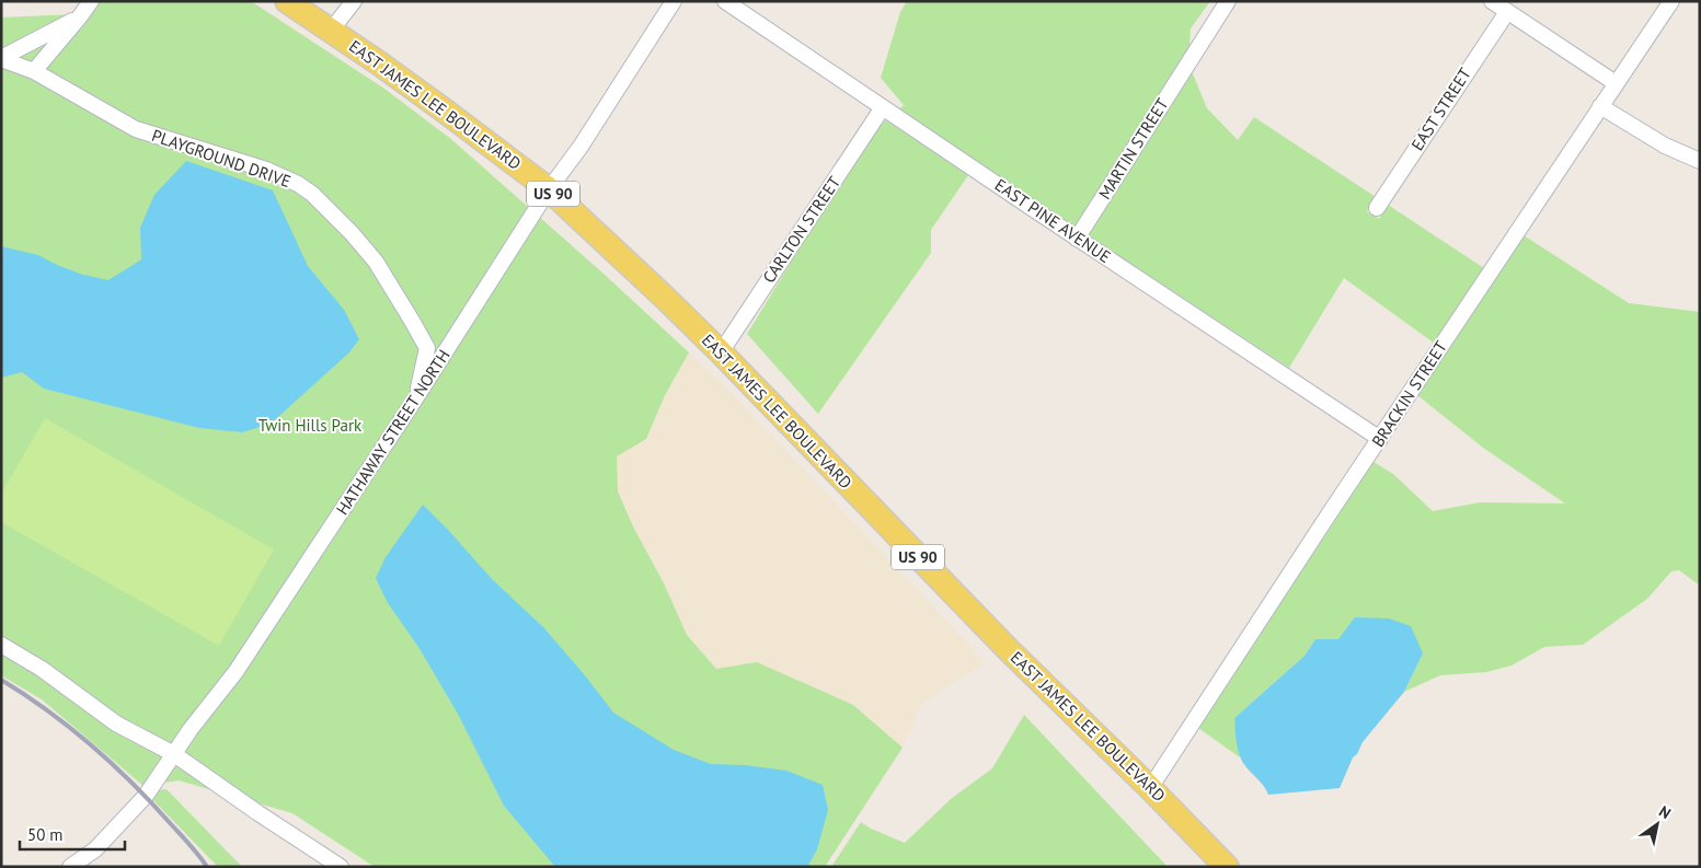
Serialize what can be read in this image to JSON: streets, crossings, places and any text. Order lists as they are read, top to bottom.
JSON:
{
  "streets": {
    "main road": ["EAST JAMES LEE BOULEVARD", "US 90"],
    "street": [
      "EAST STREET",
      "MARTIN STREET",
      "PLAYGROUND DRIVE",
      "EAST PINE AVENUE",
      "CARLTON STREET",
      "BRACKIN STREET",
      "HATHAWAY STREET NORTH"
    ]
  },
  "crossings": [
    ["EAST JAMES LEE BOULEVARD", "CARLTON STREET"],
    ["EAST JAMES LEE BOULEVARD", "BRACKIN STREET"],
    ["EAST JAMES LEE BOULEVARD", "HATHAWAY STREET NORTH"],
    ["MARTIN STREET", "EAST PINE AVENUE"],
    ["PLAYGROUND DRIVE", "HATHAWAY STREET NORTH"],
    ["EAST PINE AVENUE", "CARLTON STREET"],
    ["EAST PINE AVENUE", "BRACKIN STREET"]
  ],
  "parks": ["Twin Hills Park"],
  "scale_bar": "50 m",
  "north": "top right"
}
